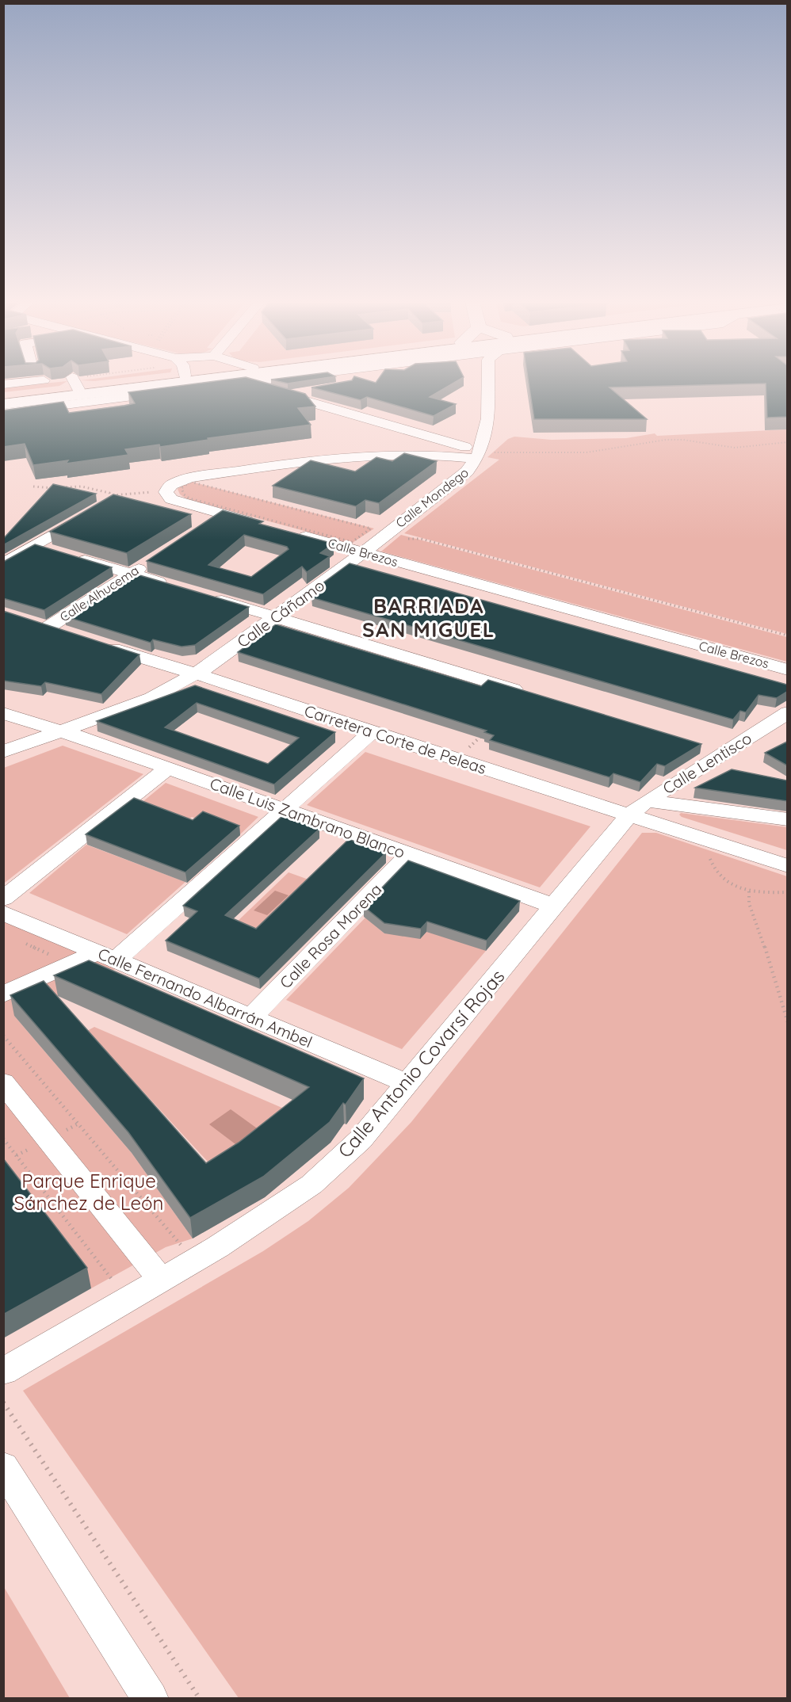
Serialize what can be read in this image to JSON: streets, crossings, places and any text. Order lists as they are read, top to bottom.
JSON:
{
  "streets": {
    "street": [
      "Calle Mondego",
      "Calle Brezos",
      "Calle Alhucema",
      "Calle Cáñamo",
      "Carretera Corte de Peleas",
      "Calle Lentisco",
      "Calle Luis Zambrano Blanco",
      "Calle Rosa Morena",
      "Calle Fernando Albarrán Ambel",
      "Calle Antonio Covarsí Rojas"
    ]
  },
  "crossings": [
    ["Calle Mondego", "Calle Brezos"],
    ["Calle Mondego", "Calle Cáñamo"],
    ["Calle Brezos", "Calle Cáñamo"],
    ["Calle Cáñamo", "Carretera Corte de Peleas"],
    ["Carretera Corte de Peleas", "Calle Lentisco"],
    ["Carretera Corte de Peleas", "Calle Antonio Covarsí Rojas"],
    ["Calle Lentisco", "Calle Antonio Covarsí Rojas"],
    ["Calle Luis Zambrano Blanco", "Calle Rosa Morena"],
    ["Calle Luis Zambrano Blanco", "Calle Antonio Covarsí Rojas"],
    ["Calle Rosa Morena", "Calle Fernando Albarrán Ambel"],
    ["Calle Fernando Albarrán Ambel", "Calle Antonio Covarsí Rojas"]
  ],
  "districts": ["BARRIADA SAN MIGUEL"],
  "parks": ["Parque Enrique Sánchez de León"]
}
